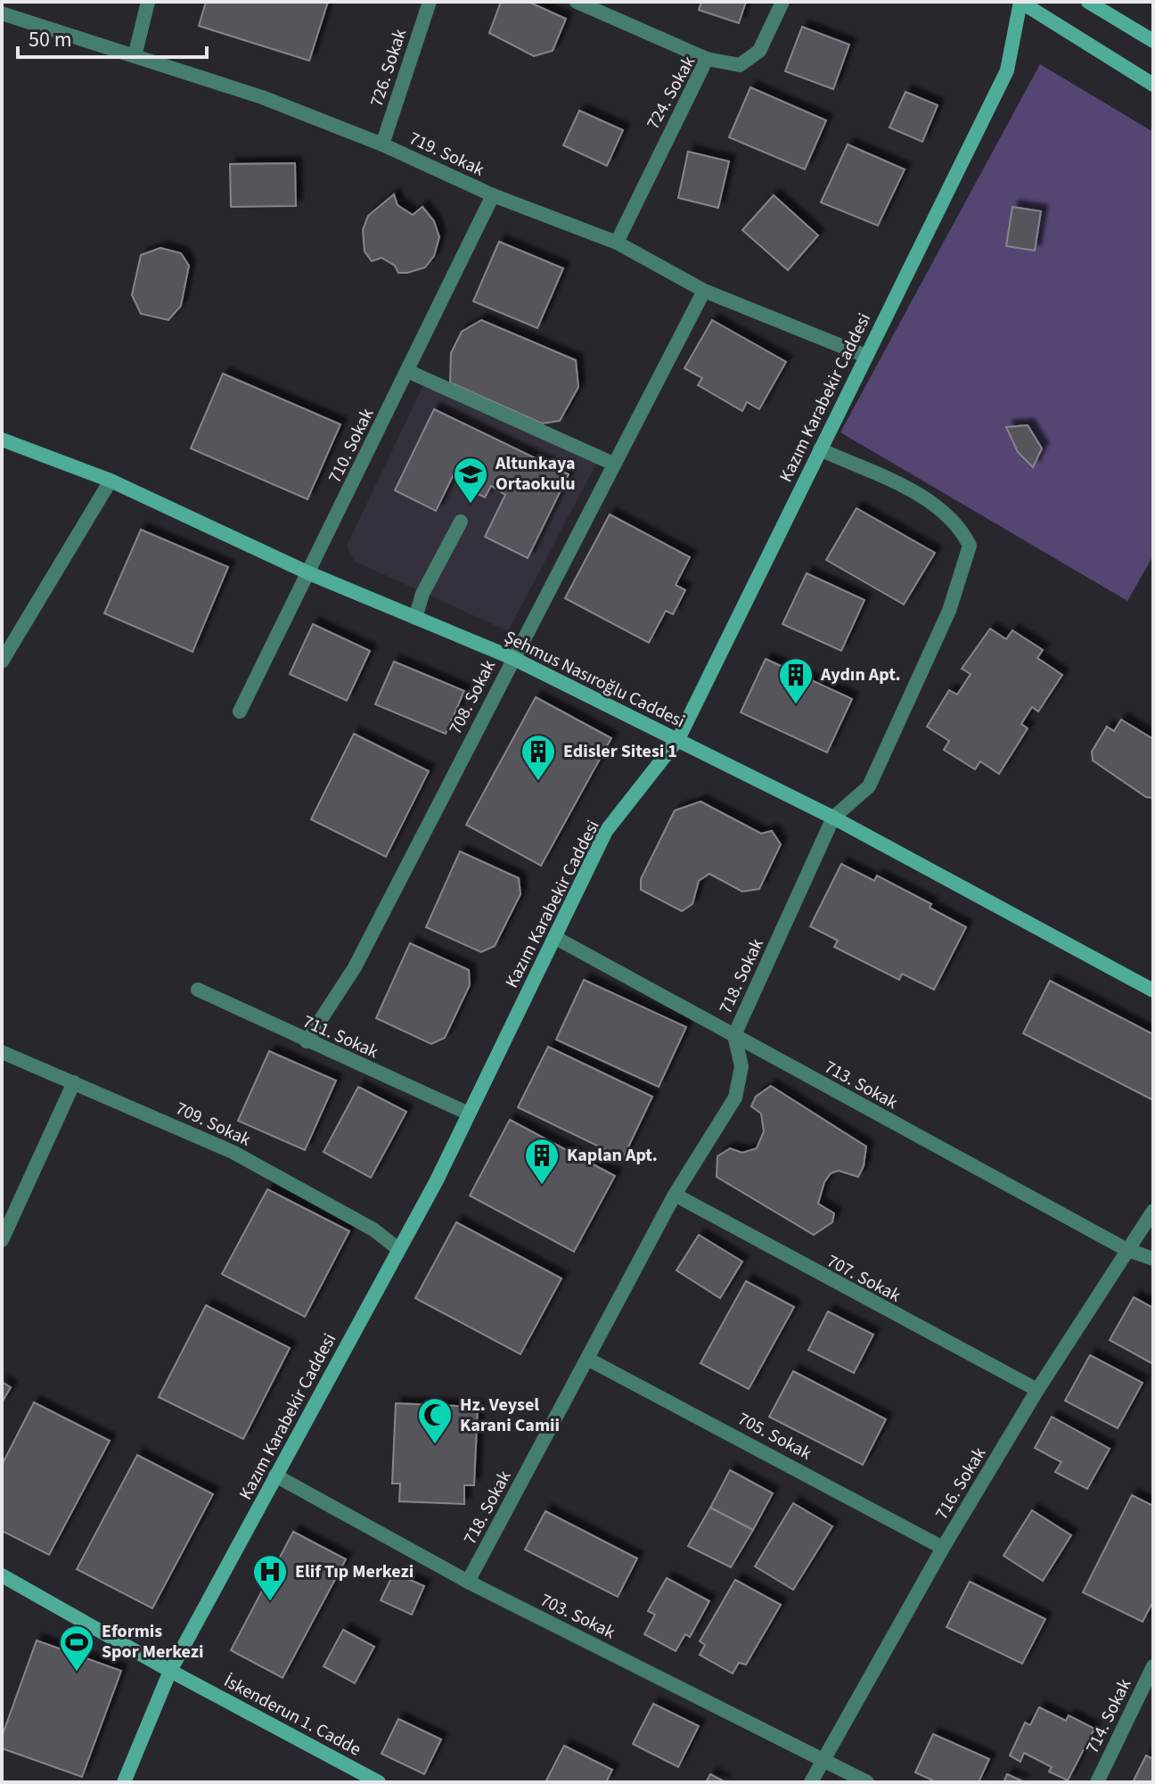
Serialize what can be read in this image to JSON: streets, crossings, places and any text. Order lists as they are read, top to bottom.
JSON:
{
  "streets": {
    "street": [
      "726. Sokak",
      "724. Sokak",
      "719. Sokak",
      "Kazım Karabekir Caddesi",
      "710. Sokak",
      "Şehmus Nasıroğlu Caddesi",
      "708. Sokak",
      "718. Sokak",
      "711. Sokak",
      "713. Sokak",
      "709. Sokak",
      "707. Sokak",
      "705. Sokak",
      "716. Sokak",
      "703. Sokak",
      "İskenderun 1. Cadde",
      "714. Sokak"
    ]
  },
  "crossings": [
    ["726. Sokak", "719. Sokak"],
    ["724. Sokak", "719. Sokak"],
    ["719. Sokak", "Kazım Karabekir Caddesi"],
    ["719. Sokak", "710. Sokak"],
    ["719. Sokak", "708. Sokak"],
    ["Kazım Karabekir Caddesi", "Şehmus Nasıroğlu Caddesi"],
    ["Kazım Karabekir Caddesi", "718. Sokak"],
    ["Kazım Karabekir Caddesi", "711. Sokak"],
    ["Kazım Karabekir Caddesi", "713. Sokak"],
    ["Kazım Karabekir Caddesi", "709. Sokak"],
    ["Kazım Karabekir Caddesi", "703. Sokak"],
    ["Kazım Karabekir Caddesi", "İskenderun 1. Cadde"],
    ["710. Sokak", "Şehmus Nasıroğlu Caddesi"],
    ["Şehmus Nasıroğlu Caddesi", "708. Sokak"],
    ["Şehmus Nasıroğlu Caddesi", "718. Sokak"],
    ["708. Sokak", "711. Sokak"],
    ["718. Sokak", "713. Sokak"],
    ["718. Sokak", "707. Sokak"],
    ["718. Sokak", "705. Sokak"],
    ["718. Sokak", "703. Sokak"],
    ["713. Sokak", "716. Sokak"],
    ["707. Sokak", "716. Sokak"],
    ["705. Sokak", "716. Sokak"],
    ["716. Sokak", "703. Sokak"]
  ],
  "places": {
    "school or university": ["Altunkaya Ortaokulu"],
    "building": ["Aydın Apt.", "Edisler Sitesi 1", "Kaplan Apt."],
    "mosque": ["Hz. Veysel Karani Camii"],
    "hospital": ["Elif Tıp Merkezi"],
    "sports": ["Eformis Spor Merkezi"]
  },
  "scale_bar": "50 m"
}
